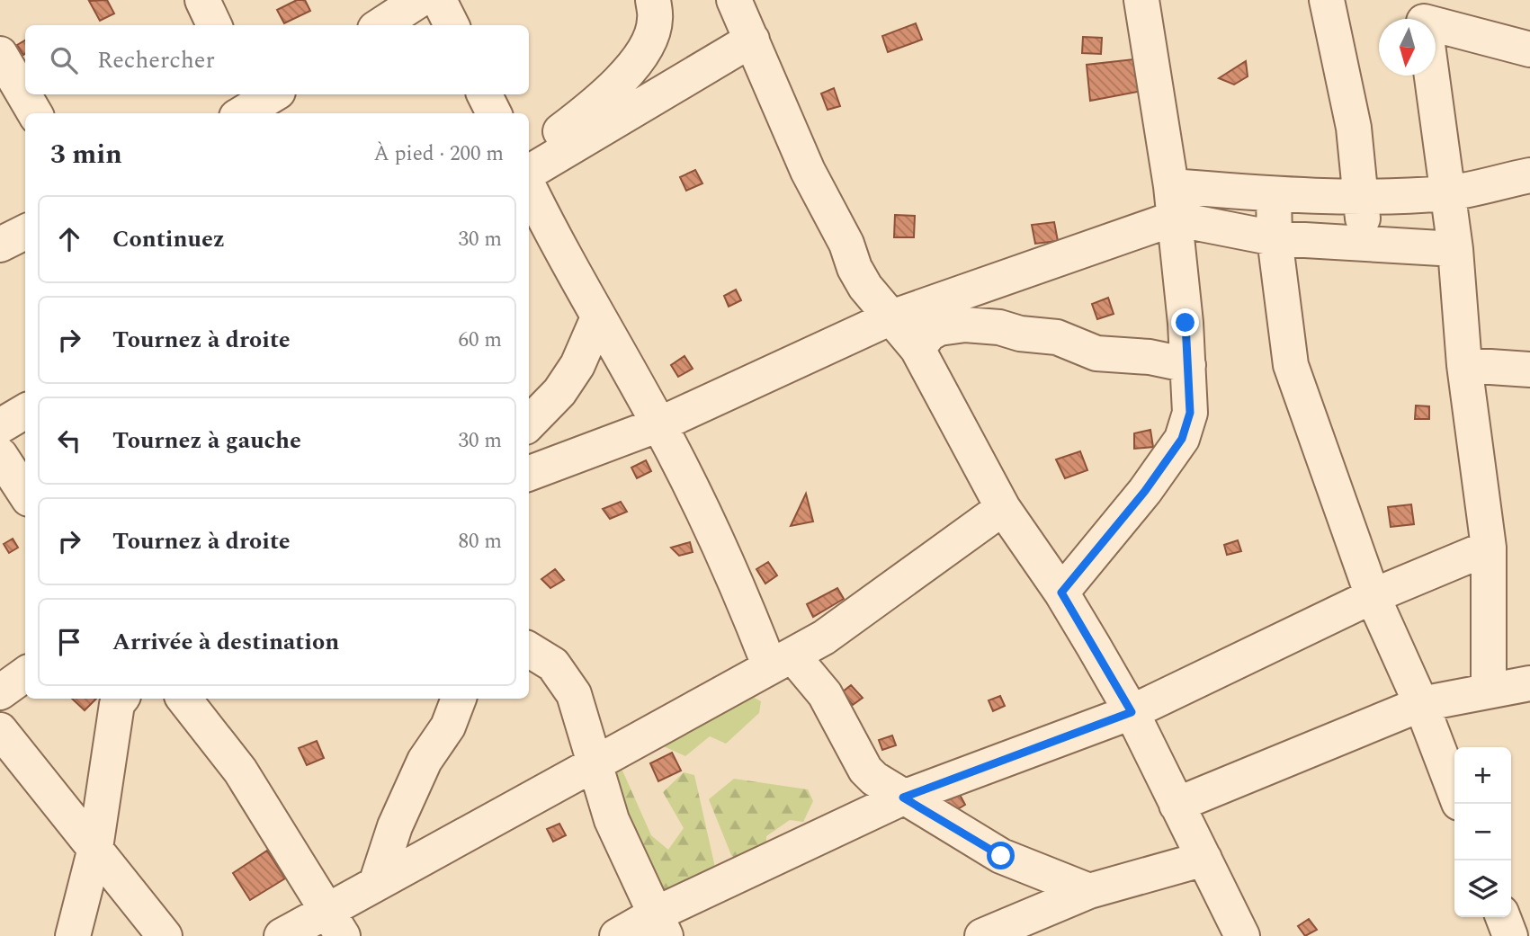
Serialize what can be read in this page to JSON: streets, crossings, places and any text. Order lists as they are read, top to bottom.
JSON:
{
  "north": "bottom",
  "page": {
    "search": "Rechercher",
    "heading": ["3 min", "À pied · 200 m"],
    "list": [
      ["Continuez", "30 m"],
      ["Tournez à droite", "60 m"],
      ["Tournez à gauche", "30 m"],
      ["Tournez à droite", "80 m"],
      "Arrivée à destination"
    ],
    "map_buttons": ["+", "−"]
  }
}
